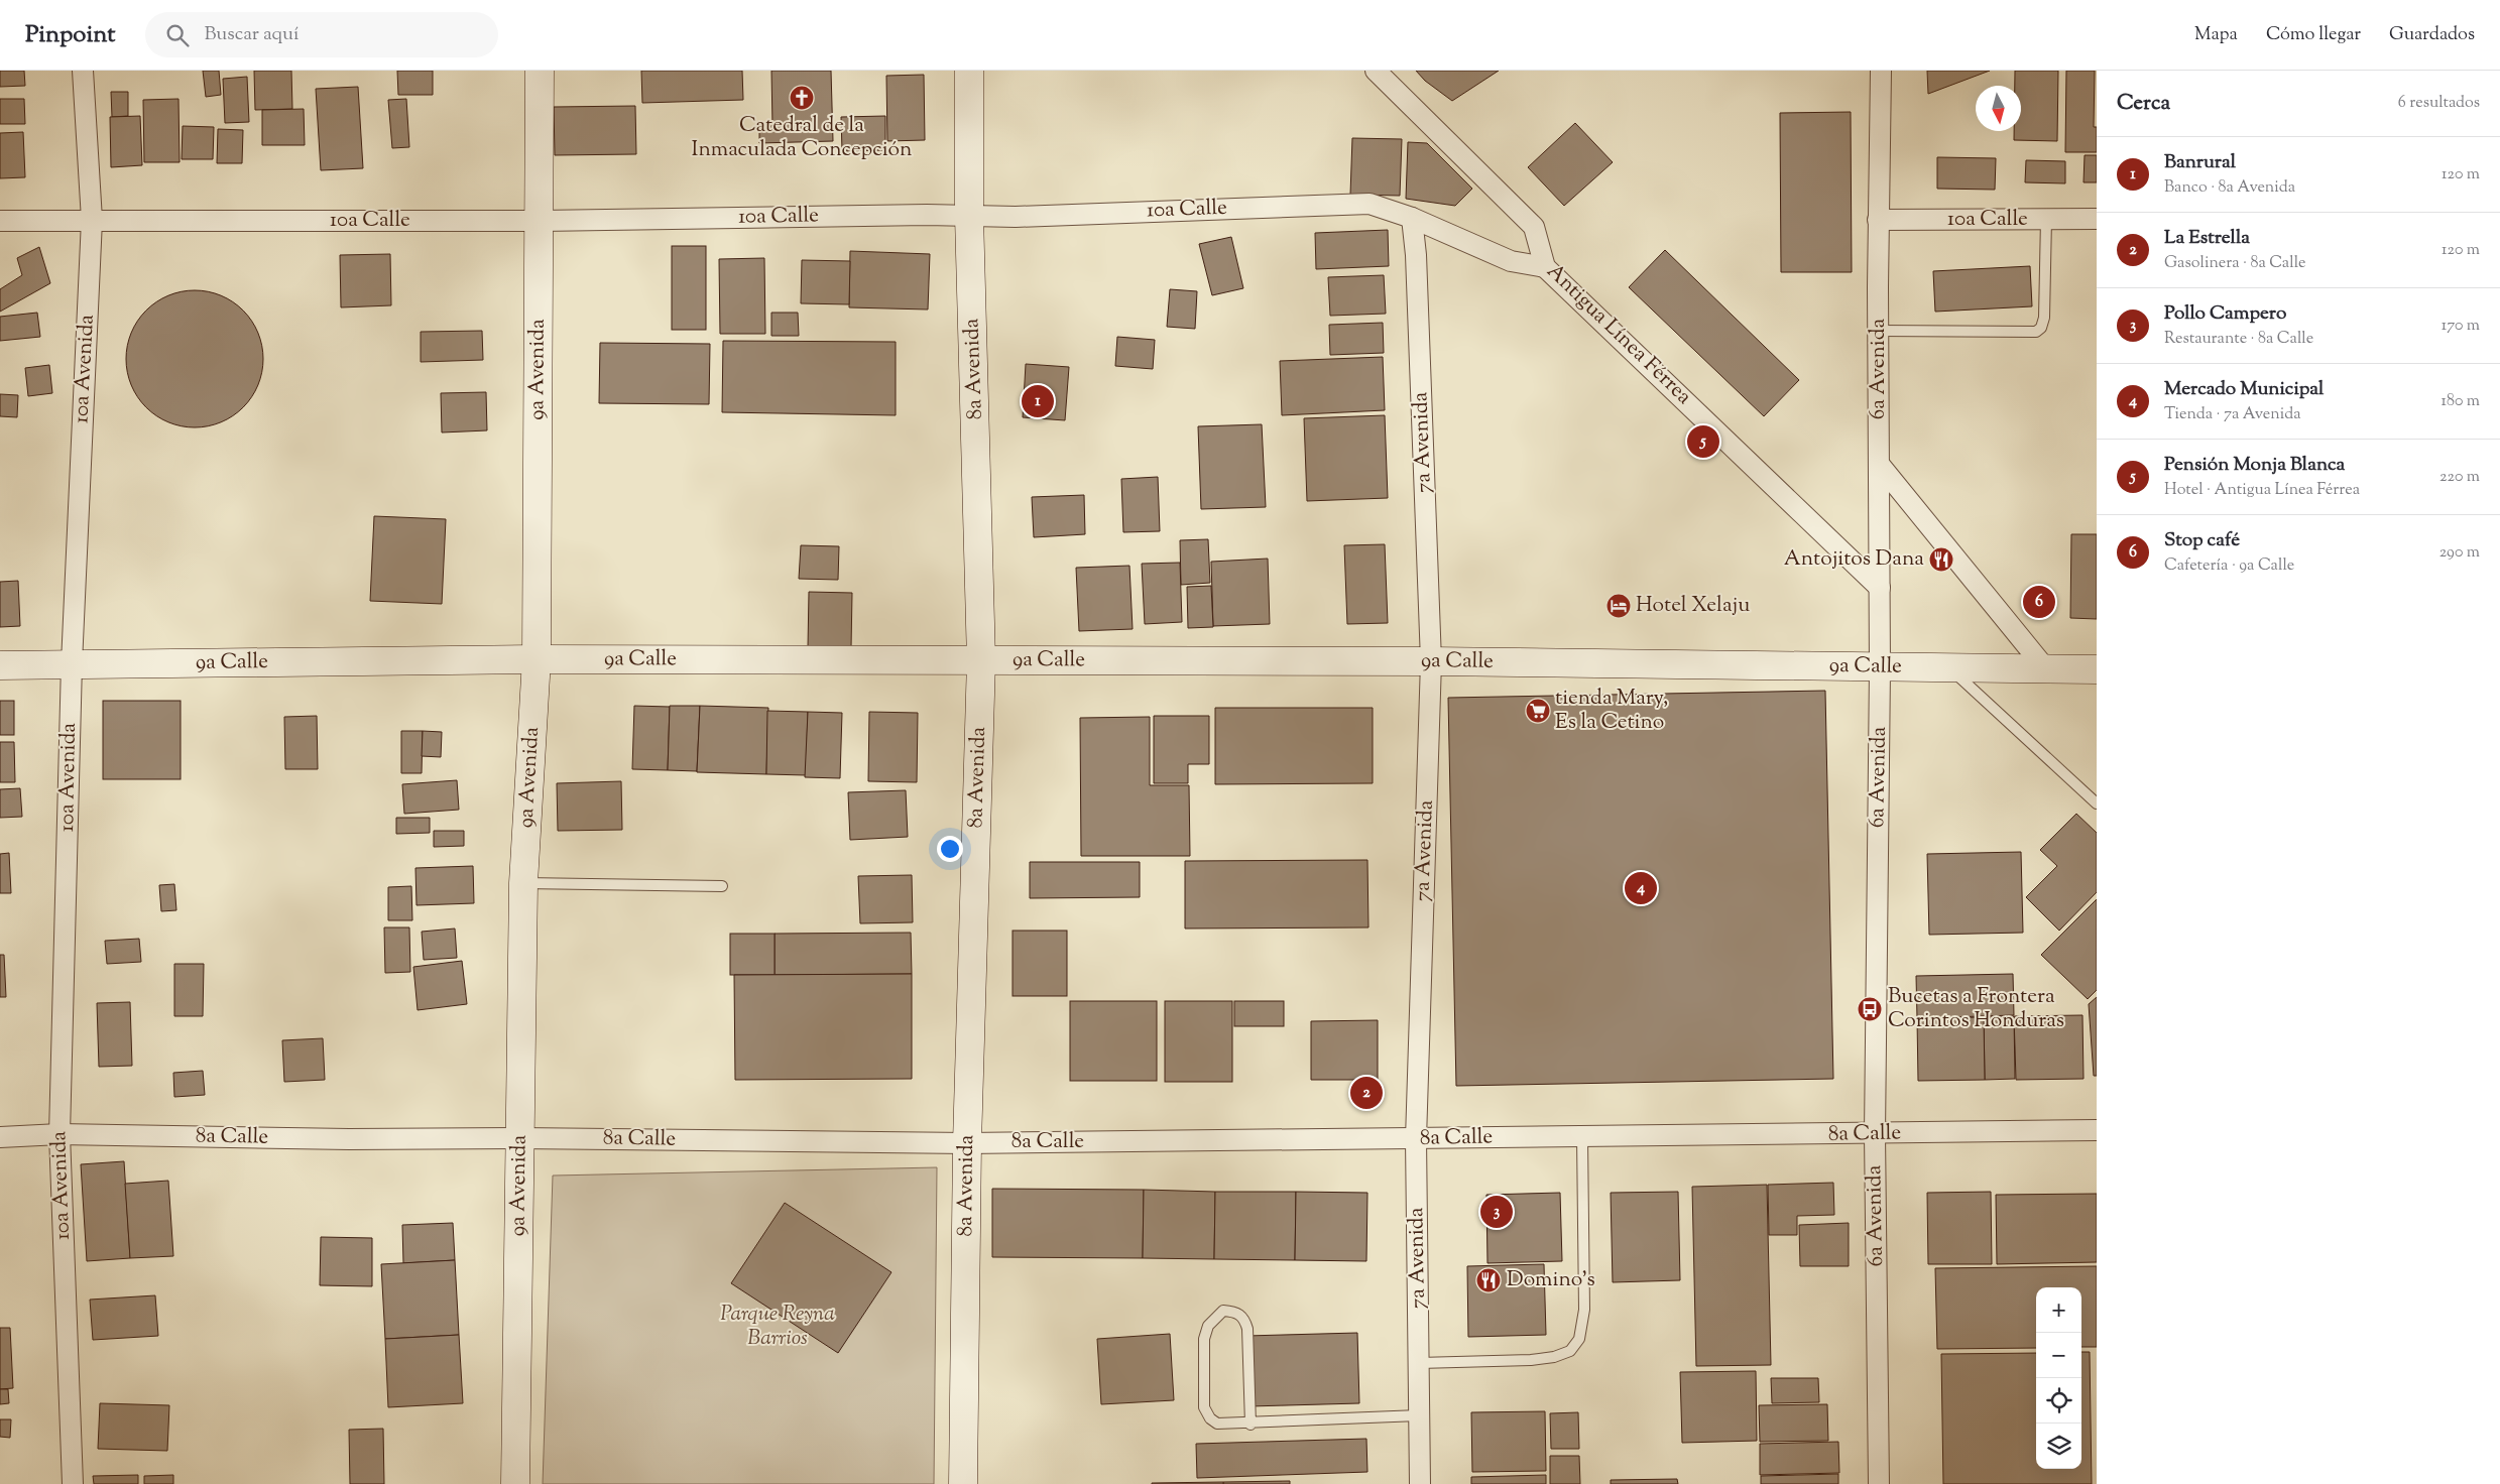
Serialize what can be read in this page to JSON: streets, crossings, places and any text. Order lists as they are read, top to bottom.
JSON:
{
  "streets": {
    "street": [
      "10a Calle",
      "Antigua Línea Férrea",
      "10a Avenida",
      "9a Avenida",
      "8a Avenida",
      "6a Avenida",
      "7a Avenida",
      "9a Calle",
      "8a Calle"
    ]
  },
  "crossings": [
    ["10a Calle", "Antigua Línea Férrea"],
    ["10a Calle", "10a Avenida"],
    ["10a Calle", "9a Avenida"],
    ["10a Calle", "8a Avenida"],
    ["10a Calle", "6a Avenida"],
    ["10a Calle", "7a Avenida"],
    ["Antigua Línea Férrea", "6a Avenida"],
    ["10a Avenida", "9a Calle"],
    ["10a Avenida", "8a Calle"],
    ["9a Avenida", "9a Calle"],
    ["9a Avenida", "8a Calle"],
    ["8a Avenida", "9a Calle"],
    ["8a Avenida", "8a Calle"],
    ["6a Avenida", "9a Calle"],
    ["6a Avenida", "8a Calle"],
    ["7a Avenida", "9a Calle"],
    ["7a Avenida", "8a Calle"]
  ],
  "parks": ["Parque Reyna Barrios"],
  "places": {
    "church": ["Catedral de la Inmaculada Concepción"],
    "restaurant": ["Antojitos Dana", "Domino's"],
    "hotel": ["Hotel Xelaju"],
    "supermarket": ["tienda Mary, Es la Cetino"],
    "bus stop": ["Bucetas a Frontera Corintos Honduras"]
  },
  "north": "bottom",
  "page": {
    "header": "Pinpoint",
    "search": "Buscar aquí",
    "nav": ["Mapa", "Cómo llegar", "Guardados"],
    "heading": ["Cerca", "6 resultados"],
    "list": [
      {
        "mark": "1",
        "name": "Banrural",
        "note": "Banco · 8a Avenida",
        "value": "120 m"
      },
      {
        "mark": "2",
        "name": "La Estrella",
        "note": "Gasolinera · 8a Calle",
        "value": "120 m"
      },
      {
        "mark": "3",
        "name": "Pollo Campero",
        "note": "Restaurante · 8a Calle",
        "value": "170 m"
      },
      {
        "mark": "4",
        "name": "Mercado Municipal",
        "note": "Tienda · 7a Avenida",
        "value": "180 m"
      },
      {
        "mark": "5",
        "name": "Pensión Monja Blanca",
        "note": "Hotel · Antigua Línea Férrea",
        "value": "220 m"
      },
      {
        "mark": "6",
        "name": "Stop café",
        "note": "Cafetería · 9a Calle",
        "value": "290 m"
      }
    ],
    "pins": [
      "1",
      "5",
      "6",
      "4",
      "2",
      "3"
    ],
    "map_buttons": ["+", "−"]
  }
}
